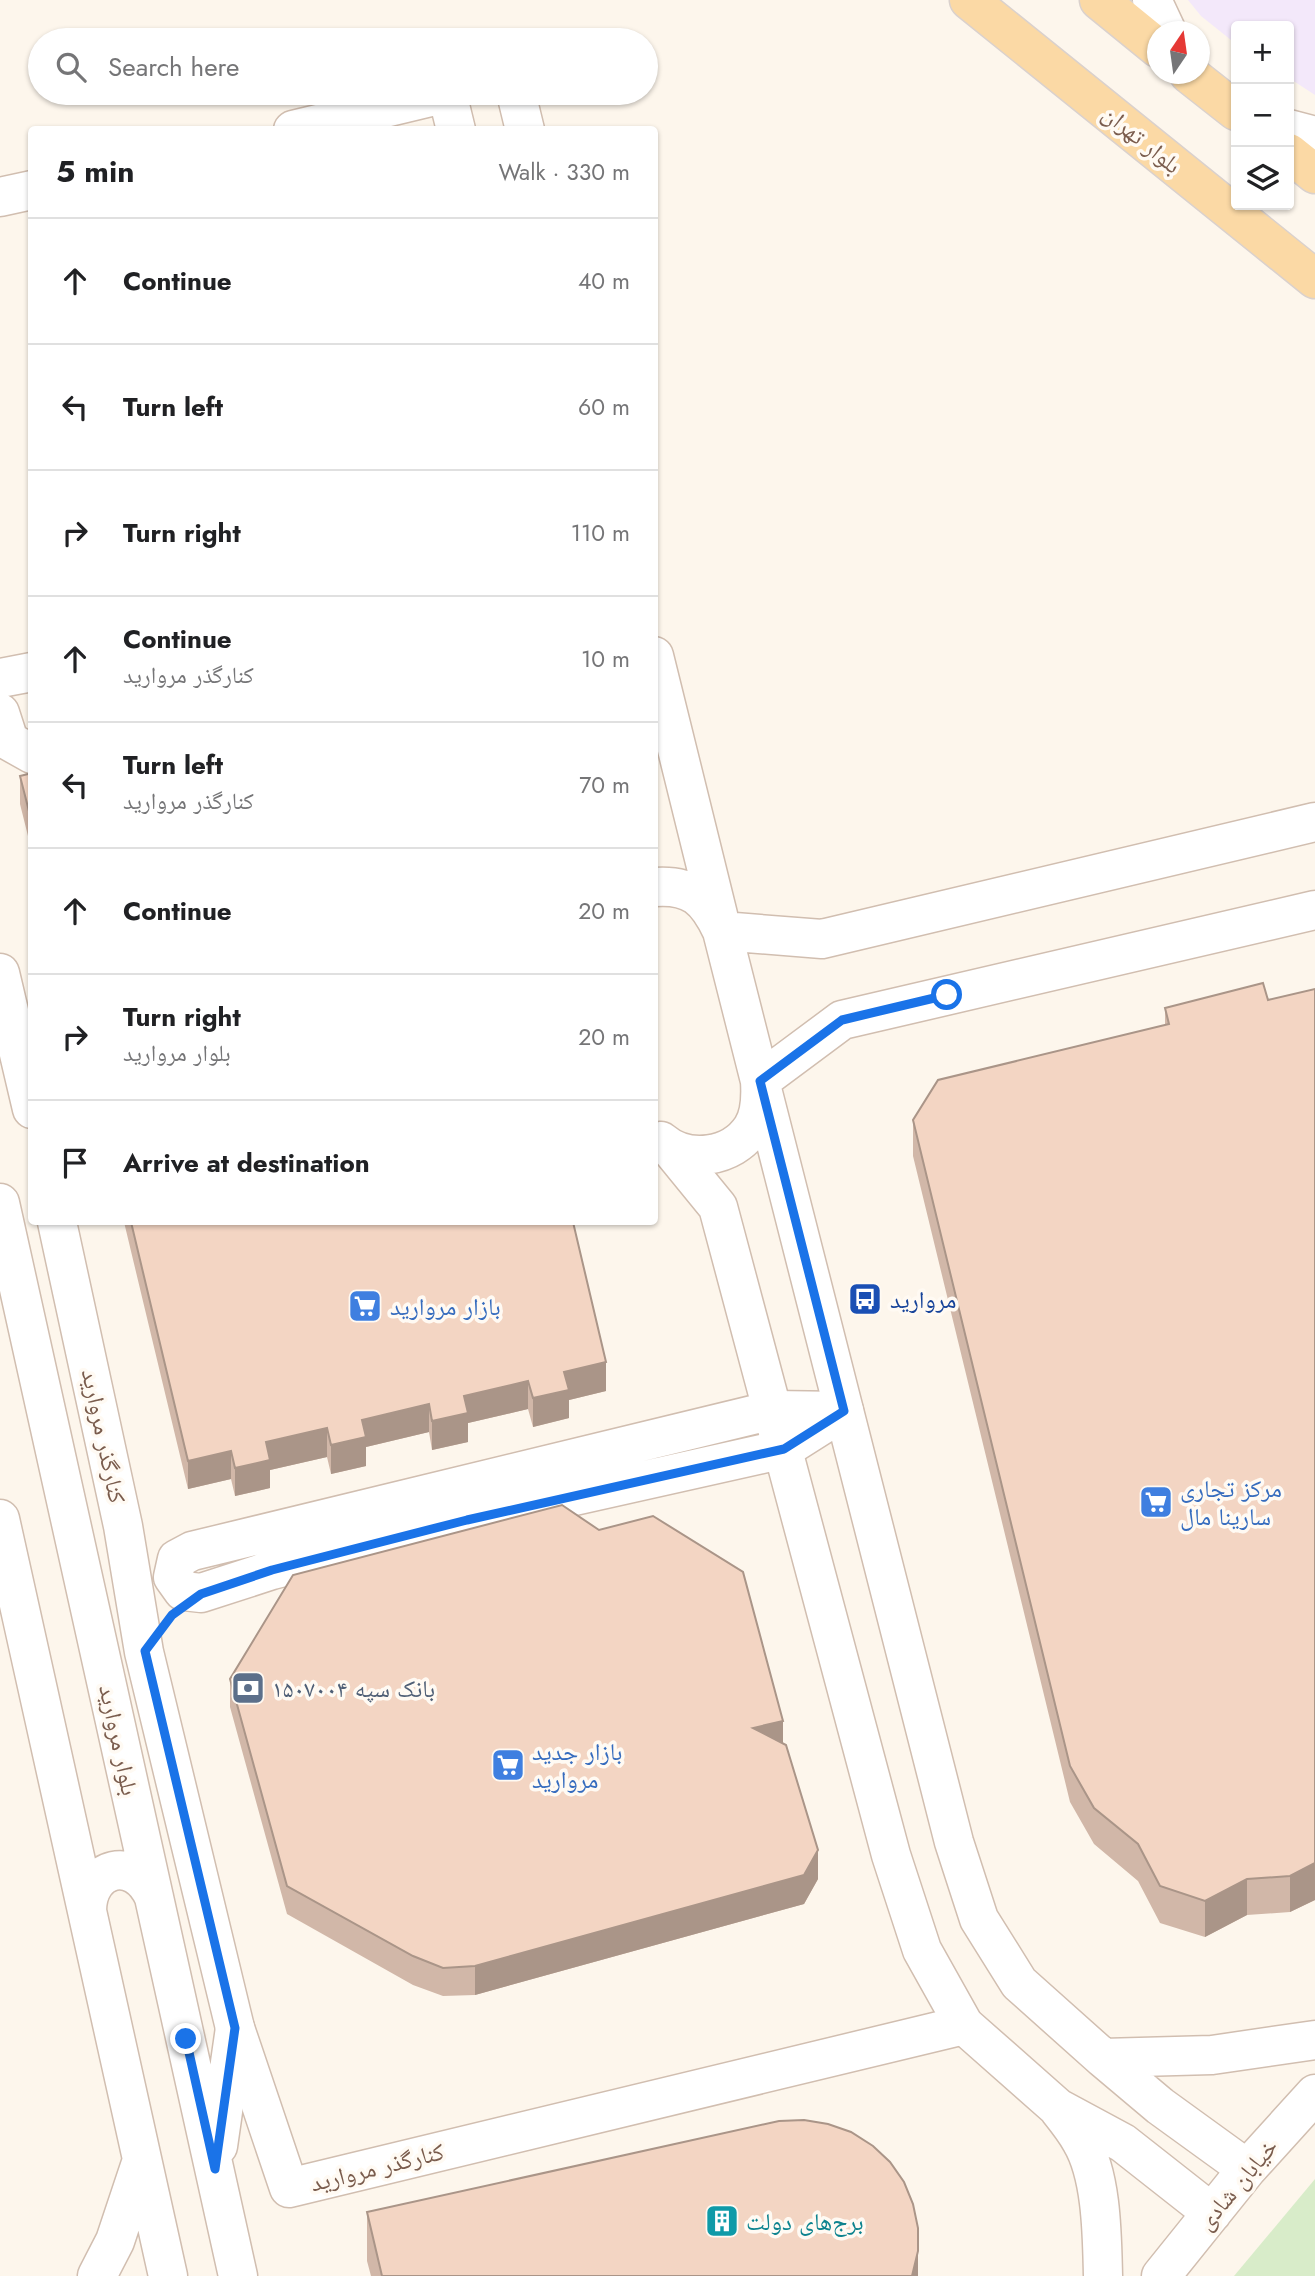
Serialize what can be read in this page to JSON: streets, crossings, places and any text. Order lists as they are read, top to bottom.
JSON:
{
  "streets": {
    "main road": ["بلوار تهران"],
    "street": ["کنارگذر مروارید", "بلوار مروارید", "خیابان شادی"]
  },
  "places": {
    "bus stop": ["مروارید"],
    "supermarket": ["بازار مروارید", "مرکز تجاری سارینا مال", "بازار جدید مروارید"],
    "bank": ["بانک سپه ۱۵۰۷۰۰۴"],
    "building": ["برج‌های دولت"]
  },
  "north": "top",
  "page": {
    "map_buttons": ["+", "−"],
    "search": "Search here",
    "heading": ["5 min", "Walk · 330 m"],
    "list": [
      ["Continue", "40 m"],
      ["Turn left", "60 m"],
      ["Turn right", "110 m"],
      ["Continue", "کنارگذر مروارید", "10 m"],
      ["Turn left", "کنارگذر مروارید", "70 m"],
      ["Continue", "20 m"],
      ["Turn right", "بلوار مروارید", "20 m"],
      "Arrive at destination"
    ]
  }
}
